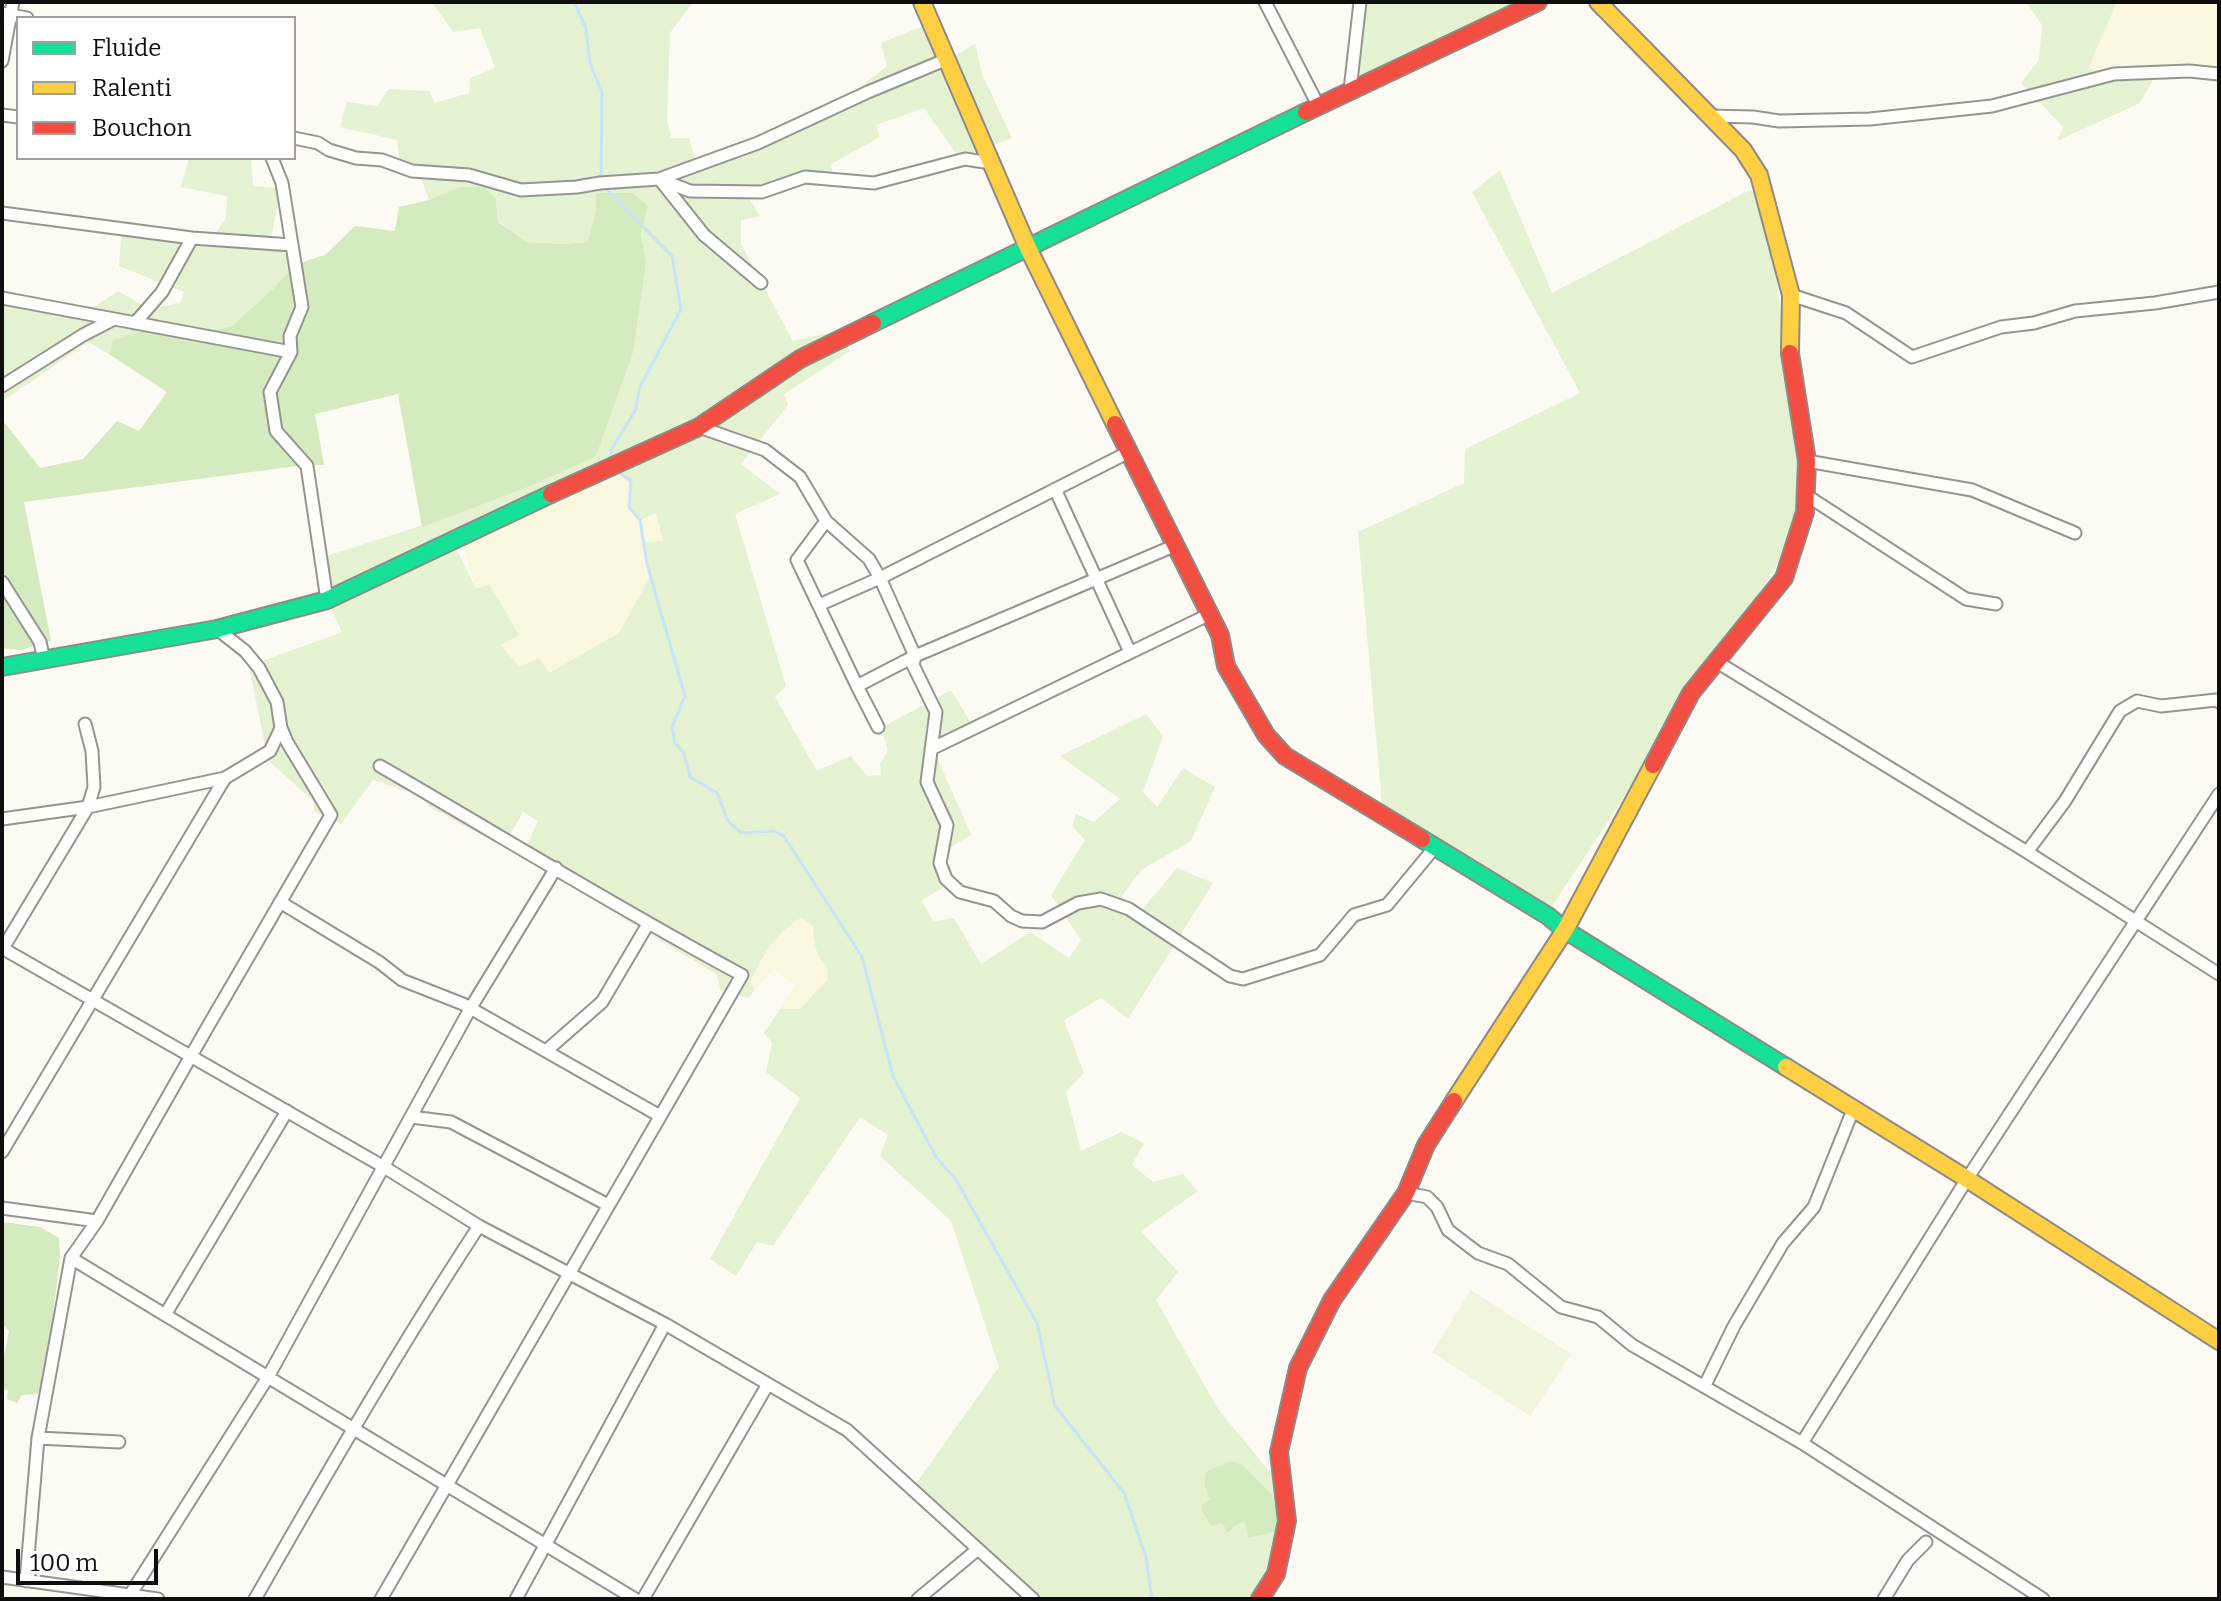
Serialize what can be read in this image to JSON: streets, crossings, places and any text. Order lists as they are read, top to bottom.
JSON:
{
  "legend": ["Fluide", "Ralenti", "Bouchon"],
  "scale_bar": "100 m"
}
